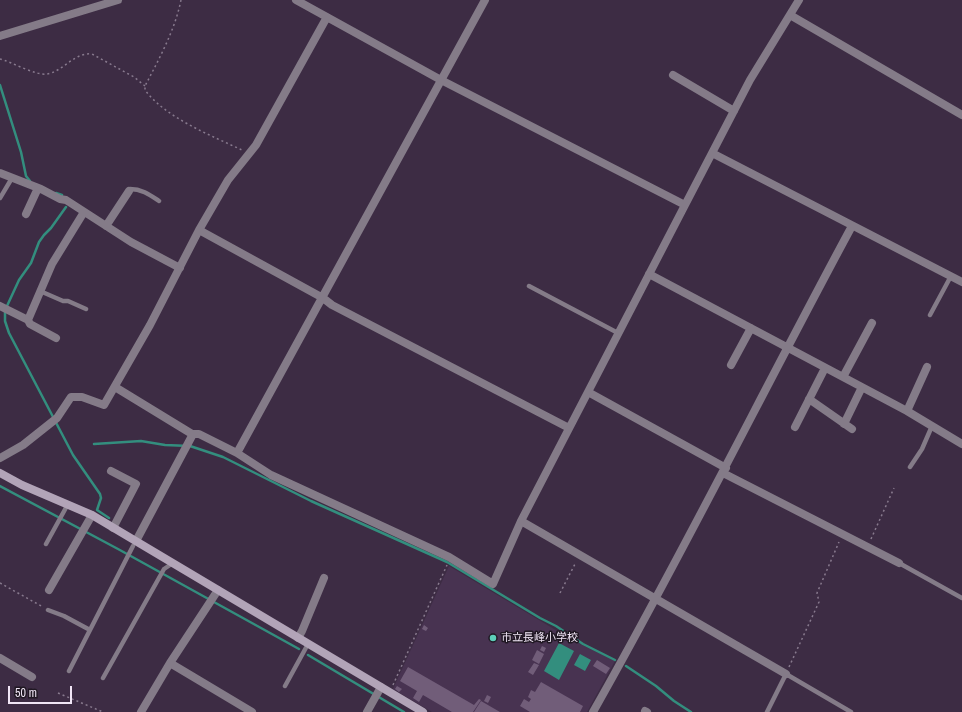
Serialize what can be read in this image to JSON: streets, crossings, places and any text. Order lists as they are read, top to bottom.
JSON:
{
  "places": ["市立長峰小学校"],
  "scale_bar": "50 m"
}
